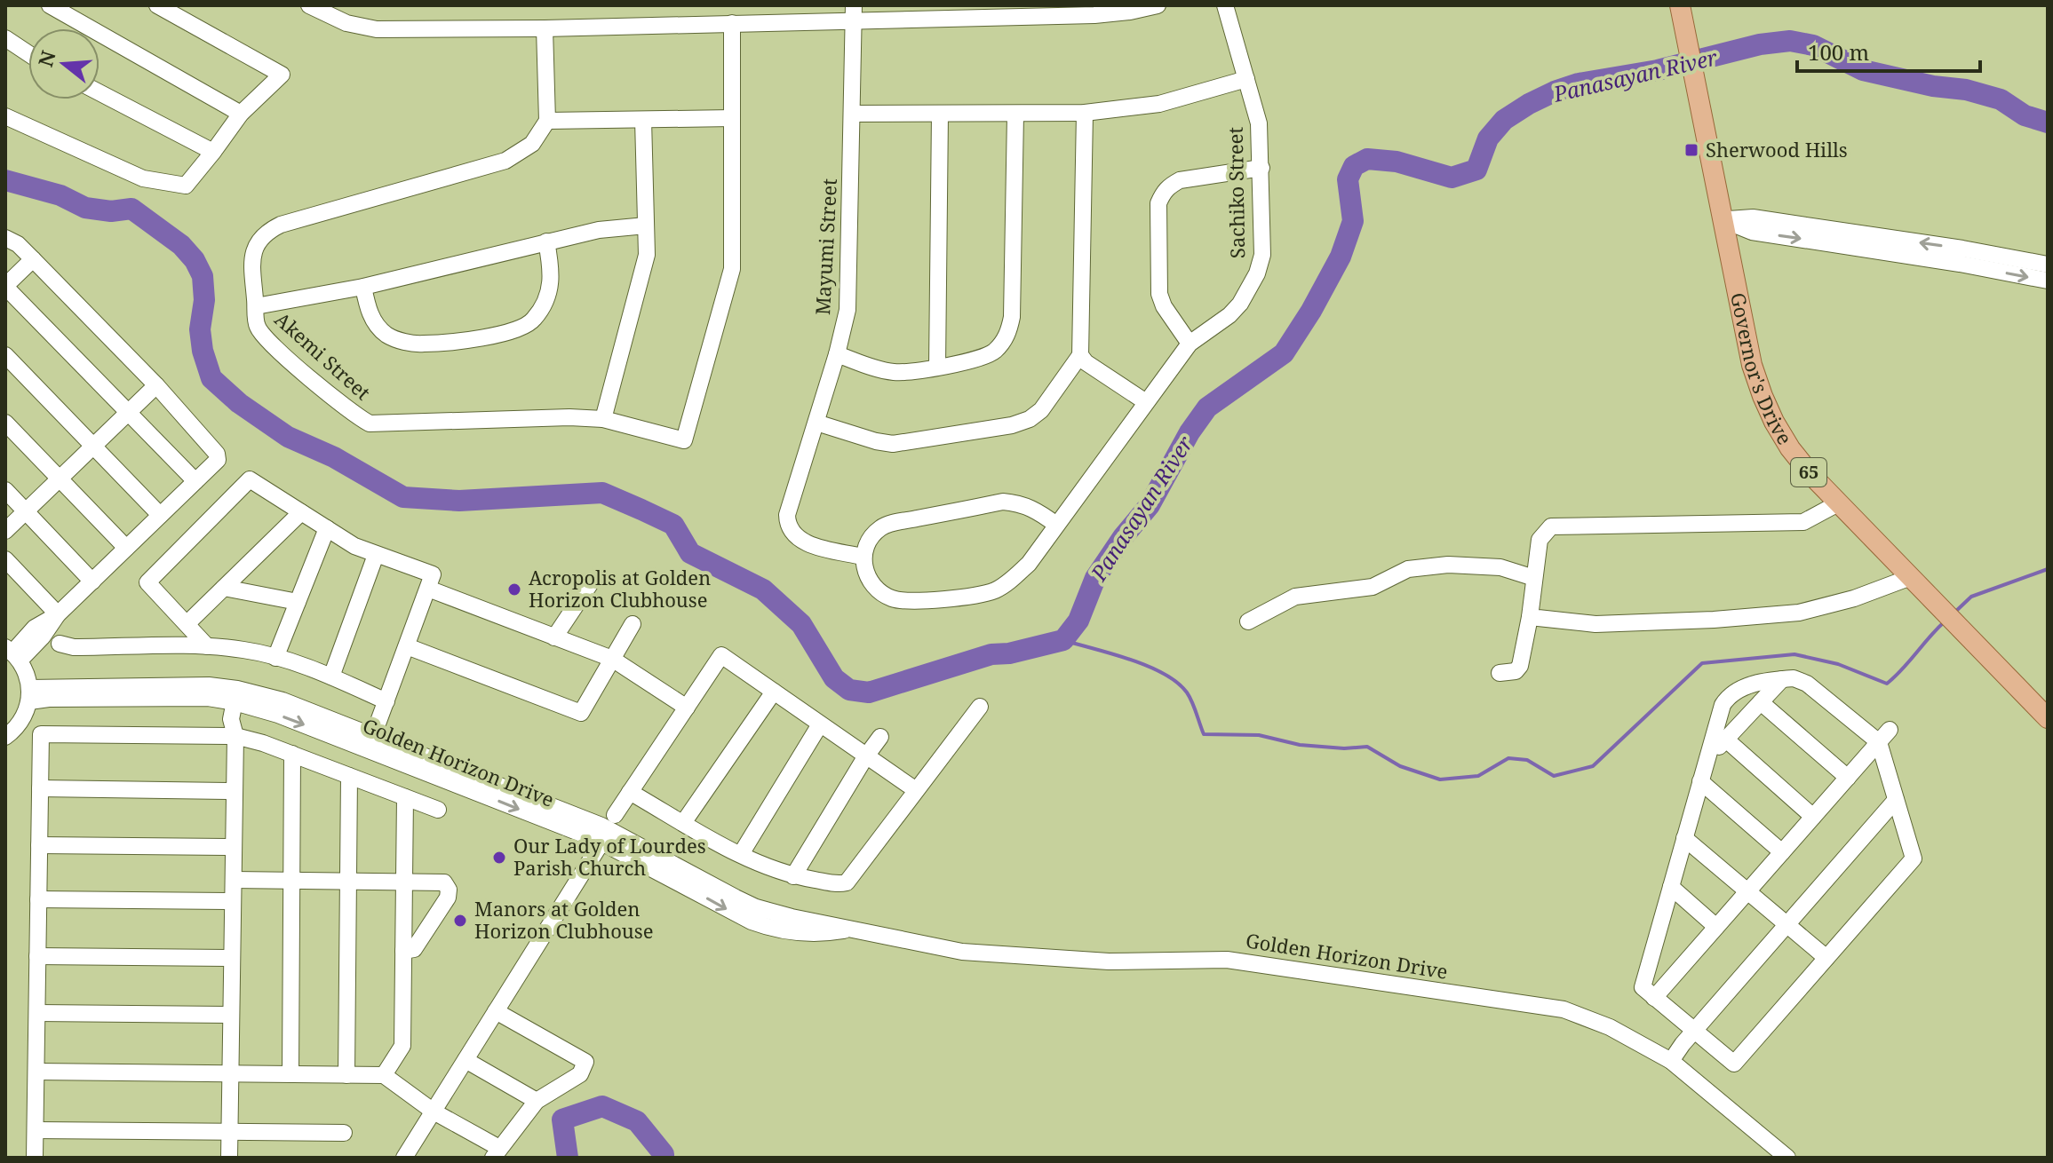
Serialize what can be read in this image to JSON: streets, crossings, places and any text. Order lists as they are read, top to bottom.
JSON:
{
  "streets": {
    "main road": ["Governor's Drive", "65"],
    "street": [
      "Sachiko Street",
      "Mayumi Street",
      "Akemi Street",
      "Golden Horizon Drive"
    ]
  },
  "crossings": [
    ["Sachiko Street", "Mayumi Street"]
  ],
  "water": ["Panasayan River"],
  "places": {
    "transit": ["Sherwood Hills"],
    "other": ["Acropolis at Golden Horizon Clubhouse", "Our Lady of Lourdes Parish Church", "Manors at Golden Horizon Clubhouse"]
  },
  "scale_bar": "100 m",
  "north": "left"
}
